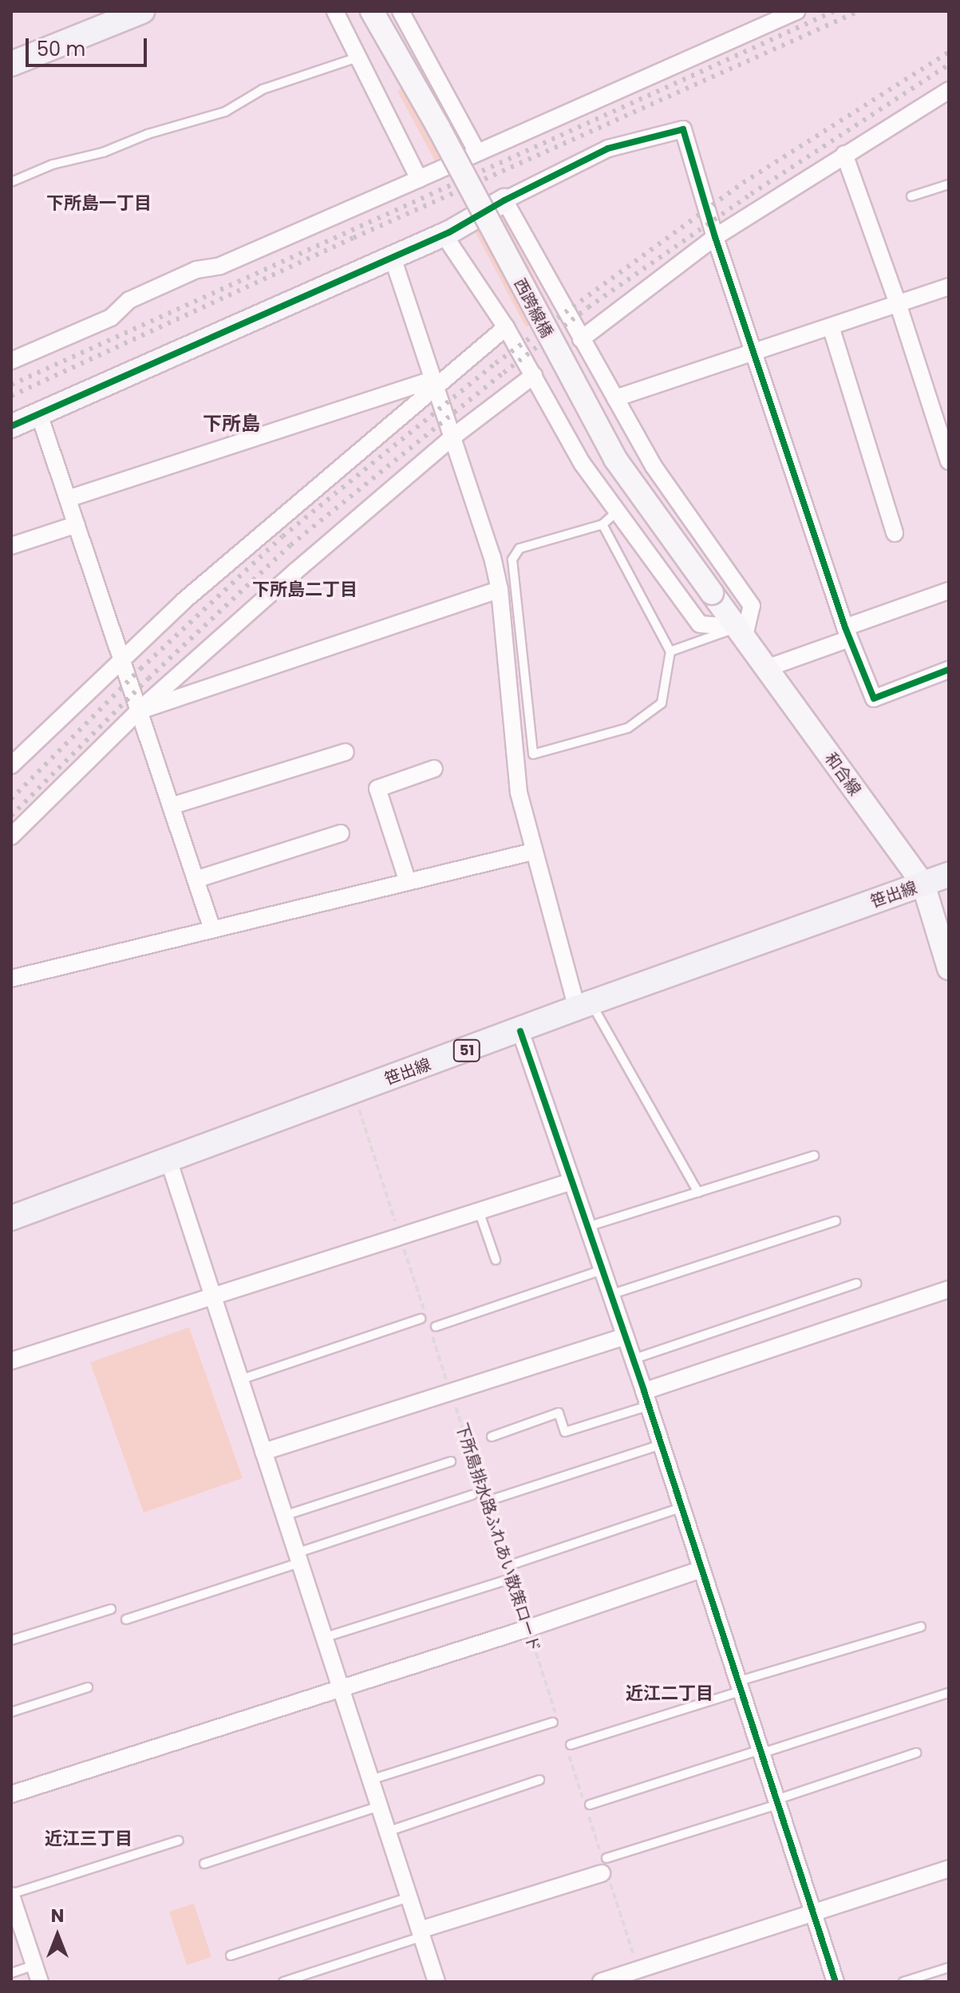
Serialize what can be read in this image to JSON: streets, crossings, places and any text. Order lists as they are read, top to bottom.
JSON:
{
  "streets": {
    "main road": [
      "西跨線橋",
      "和合線",
      "笹出線",
      "51"
    ],
    "path": ["下所島排水路ふれあい散策ロード"]
  },
  "crossings": [
    ["西跨線橋", "和合線"],
    ["和合線", "笹出線"]
  ],
  "districts": [
    "下所島一丁目",
    "下所島",
    "下所島二丁目",
    "近江二丁目",
    "近江三丁目"
  ],
  "scale_bar": "50 m",
  "north": "top"
}
